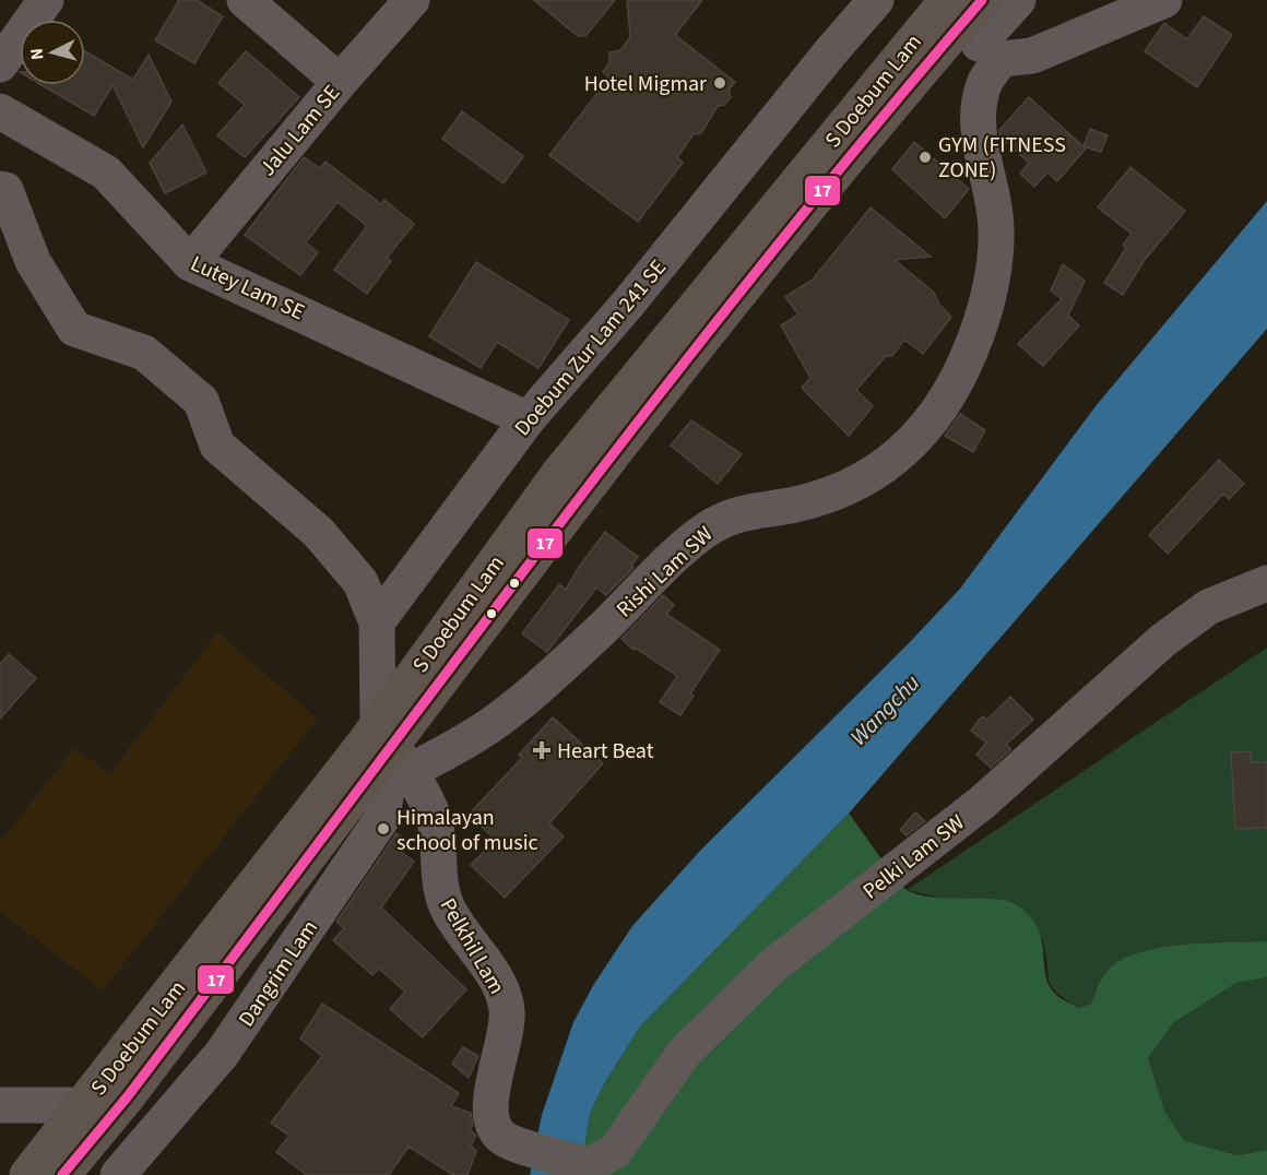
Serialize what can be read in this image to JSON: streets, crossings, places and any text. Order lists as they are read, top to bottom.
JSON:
{
  "streets": {
    "highway": ["S Doebum Lam"],
    "street": [
      "Jalu Lam SE",
      "Lutey Lam SE",
      "Doebum Zur Lam 241 SE",
      "Rishi Lam SW",
      "Pelki Lam SW",
      "Pelkhil Lam",
      "Dangrim Lam"
    ]
  },
  "crossings": [
    ["S Doebum Lam", "Rishi Lam SW"],
    ["S Doebum Lam", "Pelkhil Lam"],
    ["S Doebum Lam", "Dangrim Lam"],
    ["Jalu Lam SE", "Lutey Lam SE"],
    ["Lutey Lam SE", "Doebum Zur Lam 241 SE"],
    ["Rishi Lam SW", "Pelkhil Lam"],
    ["Rishi Lam SW", "Dangrim Lam"],
    ["Pelki Lam SW", "Pelkhil Lam"],
    ["Pelkhil Lam", "Dangrim Lam"]
  ],
  "water": ["Wangchu"],
  "places": {
    "other": ["Hotel Migmar", "GYM (FITNESS ZONE)", "Himalayan school of music"],
    "health": ["Heart Beat"]
  },
  "lines": ["transit line 17"],
  "north": "left"
}
